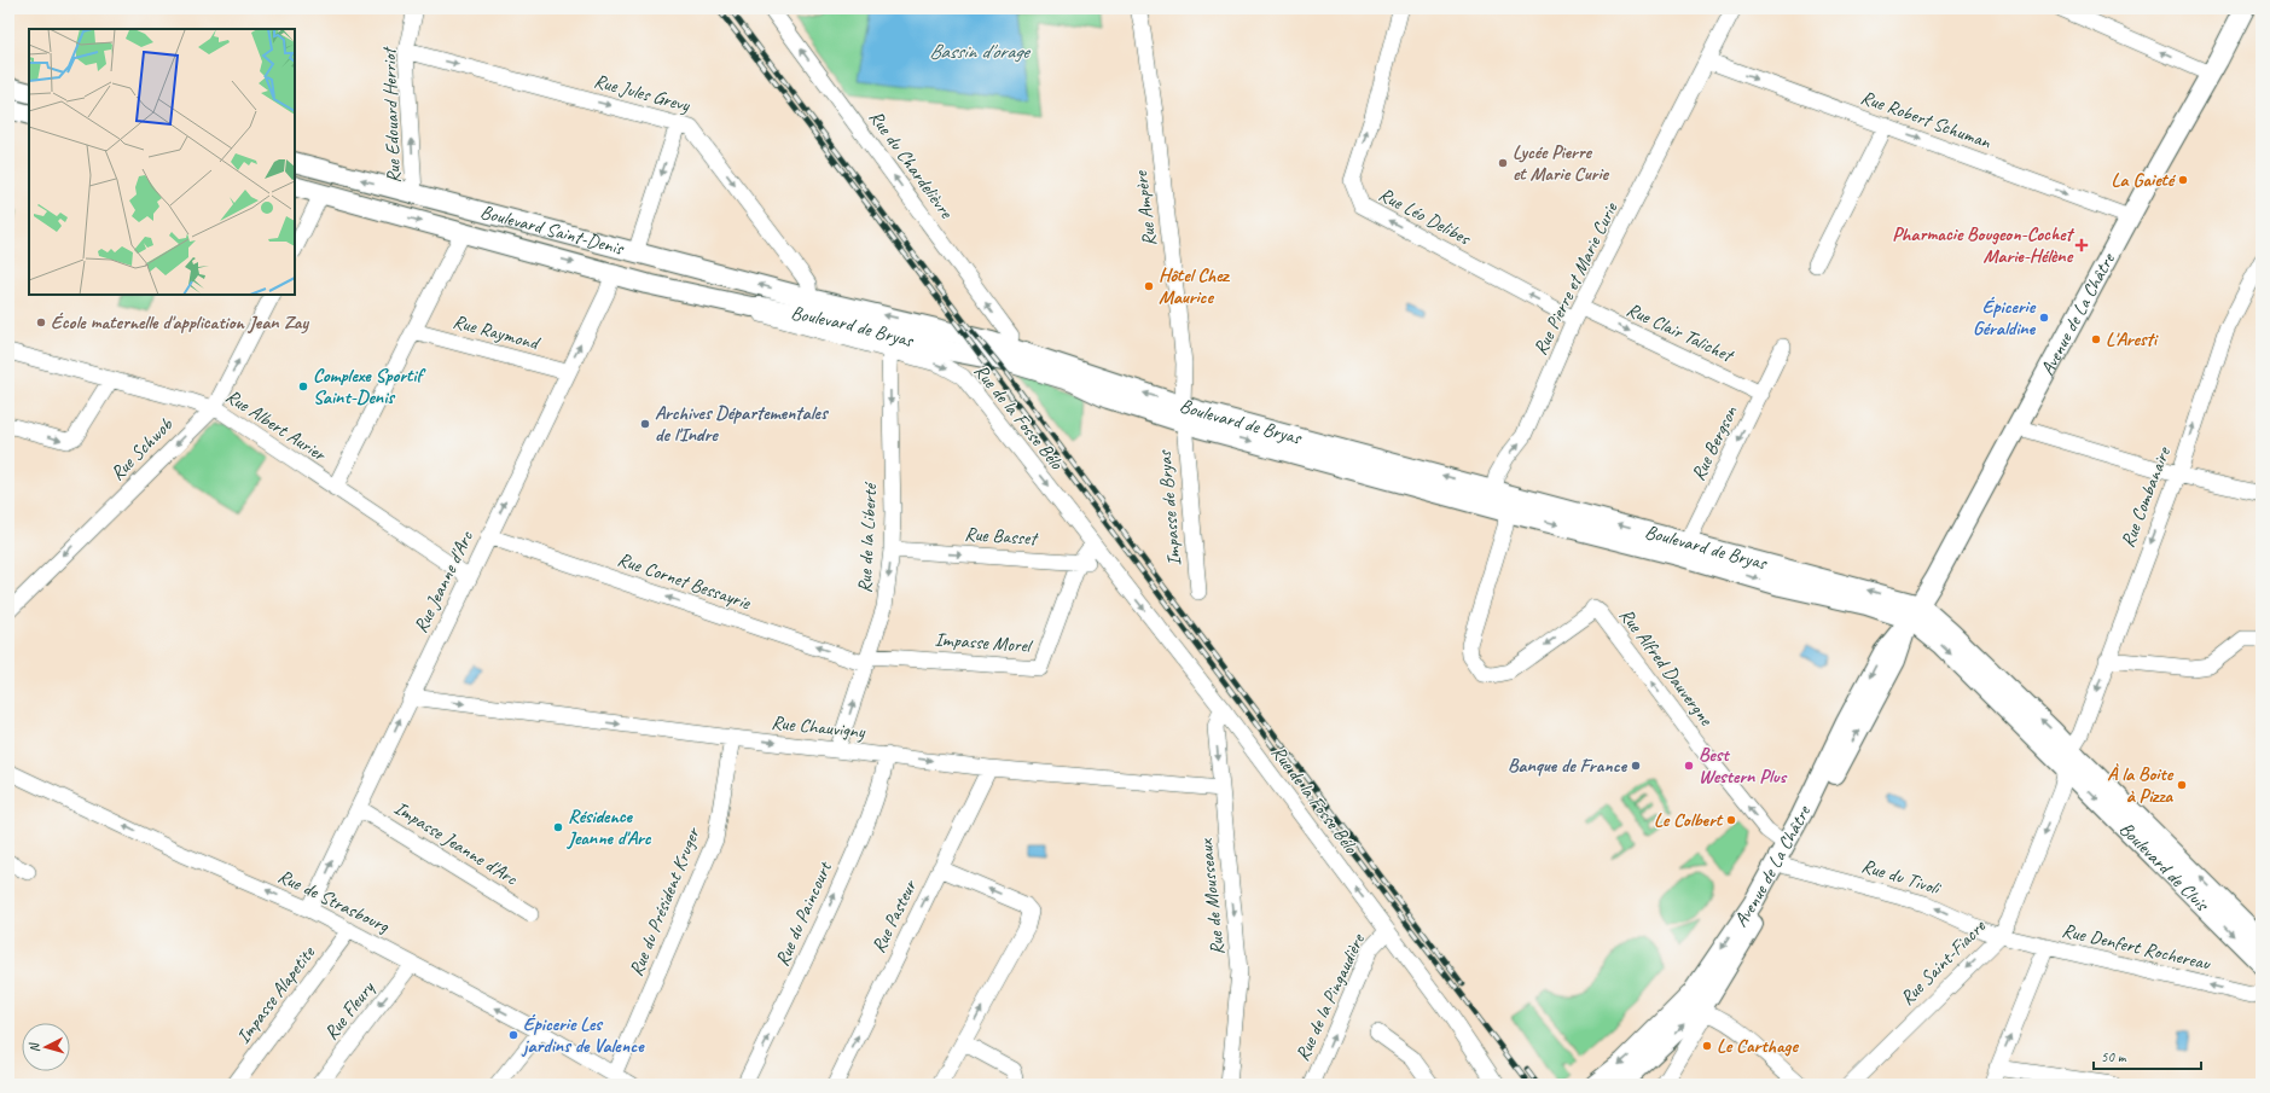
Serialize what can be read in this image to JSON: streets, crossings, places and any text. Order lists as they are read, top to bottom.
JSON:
{
  "streets": {
    "main road": [
      "Boulevard Saint-Denis",
      "Avenue de La Châtre",
      "Boulevard de Bryas",
      "Boulevard de Cluis"
    ],
    "street": [
      "Rue Jules Grevy",
      "Rue Edouard Herriot",
      "Rue Robert Schuman",
      "Rue du Chardelièvre",
      "Rue Ampère",
      "Rue Léo Delibes",
      "Rue Pierre et Marie Curie",
      "Rue Raymond",
      "Rue Clair Talichet",
      "Rue de la Fosse Bélo",
      "Rue Albert Aurier",
      "Rue Bergson",
      "Rue Schwob",
      "Rue Combanaire",
      "Impasse de Bryas",
      "Rue Basset",
      "Rue de la Liberté",
      "Rue Cornet Bessayrie",
      "Rue Jeanne d'Arc",
      "Impasse Morel",
      "Rue Alfred Dauvergne",
      "Rue Chauvigny",
      "Impasse Jeanne d'Arc",
      "Rue du Tivoli",
      "Rue de Mousseaux",
      "Rue de Strasbourg",
      "Rue du Président Kruger",
      "Rue du Paincourt",
      "Rue Pasteur",
      "Rue Denfert Rochereau",
      "Rue Saint-Fiacre",
      "Impasse Alapetite",
      "Rue de la Pingaudière",
      "Rue Fleury"
    ]
  },
  "crossings": [
    ["Rue Jules Grevy", "Rue Edouard Herriot"],
    ["Rue Jules Grevy", "Boulevard Saint-Denis"],
    ["Rue Jules Grevy", "Boulevard de Bryas"],
    ["Rue Edouard Herriot", "Boulevard Saint-Denis"],
    ["Rue Robert Schuman", "Rue Pierre et Marie Curie"],
    ["Rue Robert Schuman", "Avenue de La Châtre"],
    ["Rue du Chardelièvre", "Boulevard de Bryas"],
    ["Rue Ampère", "Boulevard de Bryas"],
    ["Rue Ampère", "Impasse de Bryas"],
    ["Rue Léo Delibes", "Rue Pierre et Marie Curie"],
    ["Rue Léo Delibes", "Rue Clair Talichet"],
    ["Boulevard Saint-Denis", "Boulevard de Bryas"],
    ["Boulevard Saint-Denis", "Rue de la Fosse Bélo"],
    ["Boulevard Saint-Denis", "Rue Jeanne d'Arc"],
    ["Rue Pierre et Marie Curie", "Boulevard de Bryas"],
    ["Rue Pierre et Marie Curie", "Rue Clair Talichet"],
    ["Avenue de La Châtre", "Boulevard de Bryas"],
    ["Avenue de La Châtre", "Rue Alfred Dauvergne"],
    ["Avenue de La Châtre", "Boulevard de Cluis"],
    ["Avenue de La Châtre", "Rue du Tivoli"],
    ["Boulevard de Bryas", "Rue de la Fosse Bélo"],
    ["Boulevard de Bryas", "Rue Bergson"],
    ["Boulevard de Bryas", "Impasse de Bryas"],
    ["Boulevard de Bryas", "Rue Alfred Dauvergne"],
    ["Boulevard de Bryas", "Boulevard de Cluis"],
    ["Rue Raymond", "Rue Jeanne d'Arc"],
    ["Rue Clair Talichet", "Rue Bergson"],
    ["Rue de la Fosse Bélo", "Rue Basset"],
    ["Rue de la Fosse Bélo", "Rue de la Liberté"],
    ["Rue de la Fosse Bélo", "Rue de Mousseaux"],
    ["Rue de la Fosse Bélo", "Rue de la Pingaudière"],
    ["Rue Albert Aurier", "Rue Schwob"],
    ["Rue Albert Aurier", "Rue Jeanne d'Arc"],
    ["Rue Combanaire", "Boulevard de Cluis"],
    ["Rue Combanaire", "Rue Saint-Fiacre"],
    ["Rue Basset", "Rue de la Liberté"],
    ["Rue Basset", "Impasse Morel"],
    ["Rue de la Liberté", "Rue Cornet Bessayrie"],
    ["Rue de la Liberté", "Impasse Morel"],
    ["Rue de la Liberté", "Rue Chauvigny"],
    ["Rue Cornet Bessayrie", "Rue Jeanne d'Arc"],
    ["Rue Cornet Bessayrie", "Impasse Morel"],
    ["Rue Jeanne d'Arc", "Rue Chauvigny"],
    ["Rue Jeanne d'Arc", "Impasse Jeanne d'Arc"],
    ["Rue Jeanne d'Arc", "Rue de Strasbourg"],
    ["Rue Chauvigny", "Rue de Mousseaux"],
    ["Rue Chauvigny", "Rue du Président Kruger"],
    ["Rue Chauvigny", "Rue du Paincourt"],
    ["Rue Chauvigny", "Rue Pasteur"],
    ["Boulevard de Cluis", "Rue Saint-Fiacre"],
    ["Rue du Tivoli", "Rue Denfert Rochereau"],
    ["Rue du Tivoli", "Rue Saint-Fiacre"],
    ["Rue de Strasbourg", "Rue du Président Kruger"],
    ["Rue de Strasbourg", "Impasse Alapetite"],
    ["Rue de Strasbourg", "Rue Fleury"],
    ["Rue Denfert Rochereau", "Rue Saint-Fiacre"]
  ],
  "one_way": [
    "Rue Jules Grevy",
    "Rue Edouard Herriot",
    "Rue Robert Schuman",
    "Rue du Chardelièvre",
    "Rue Pierre et Marie Curie",
    "Rue Clair Talichet",
    "Rue Bergson",
    "Rue Basset",
    "Rue Cornet Bessayrie",
    "Rue Jeanne d'Arc",
    "Rue Chauvigny",
    "Rue du Tivoli",
    "Rue de Mousseaux",
    "Rue de Strasbourg",
    "Rue du Paincourt",
    "Rue Pasteur",
    "Rue de la Pingaudière",
    "Rue Fleury"
  ],
  "water": ["Bassin d'orage"],
  "places": {
    "other": [
      "Lycée Pierre et Marie Curie",
      "La Gaieté",
      "Hôtel Chez Maurice",
      "Épicerie Géraldine",
      "École maternelle d'application Jean Zay",
      "L'Aresti",
      "Complexe Sportif Saint-Denis",
      "Archives Départementales de l'Indre",
      "Banque de France",
      "Best Western Plus",
      "À la Boite à Pizza",
      "Le Colbert",
      "Résidence Jeanne d'Arc",
      "Épicerie Les jardins de Valence",
      "Le Carthage"
    ],
    "health": ["Pharmacie Bougeon-Cochet Marie-Hélène"]
  },
  "scale_bar": "50 m",
  "north": "left"
}
